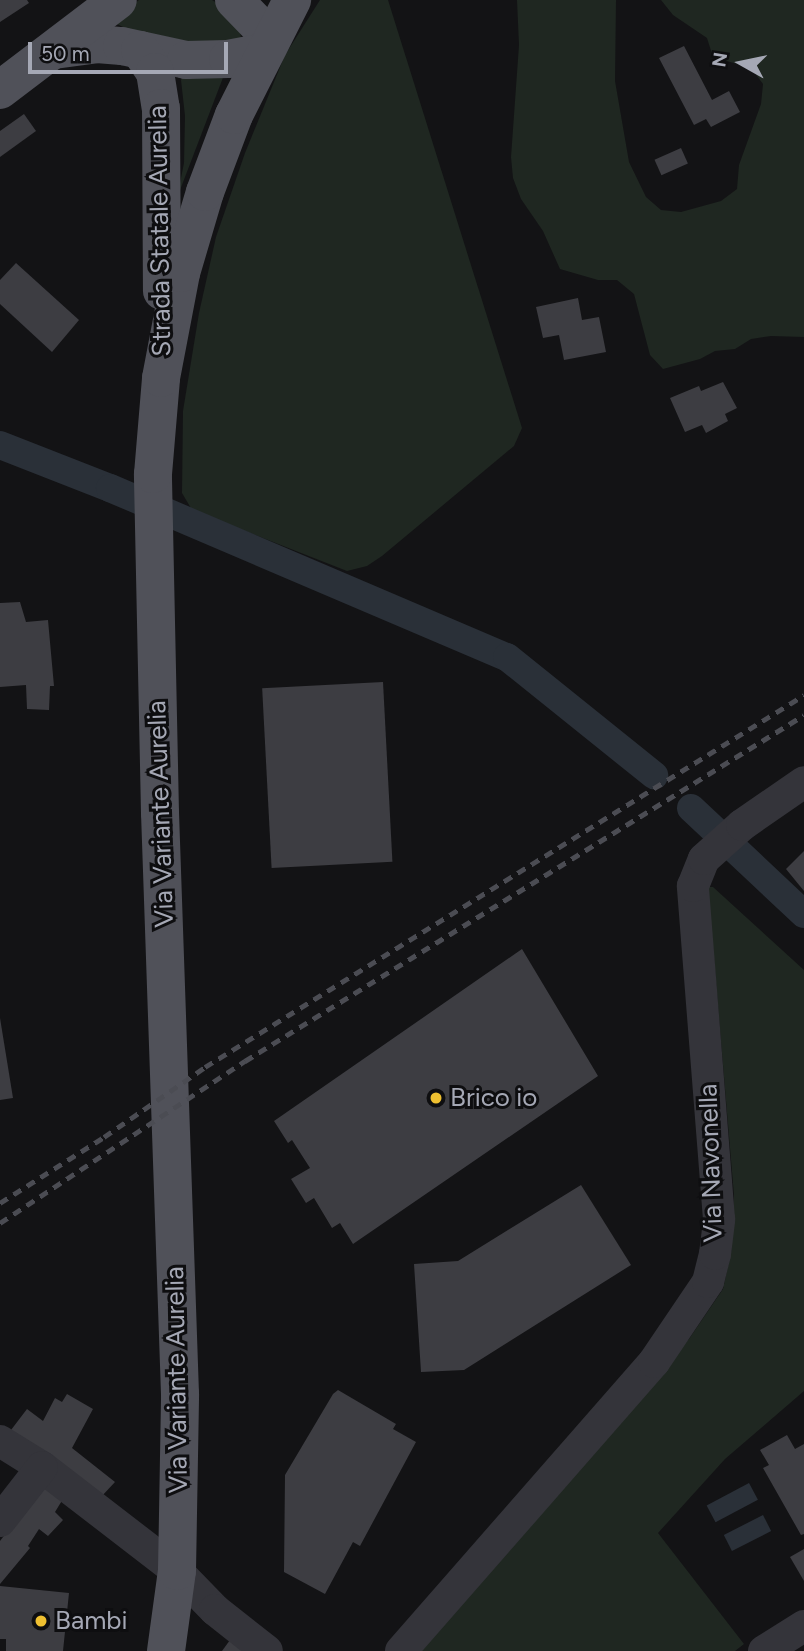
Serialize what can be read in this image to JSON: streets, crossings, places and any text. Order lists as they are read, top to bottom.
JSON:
{
  "streets": {
    "main road": ["Strada Statale Aurelia", "Via Variante Aurelia"],
    "street": ["Via Navonella"]
  },
  "crossings": [
    ["Strada Statale Aurelia", "Via Variante Aurelia"]
  ],
  "places": ["Brico io", "Bambi"],
  "scale_bar": "50 m",
  "north": "left"
}
